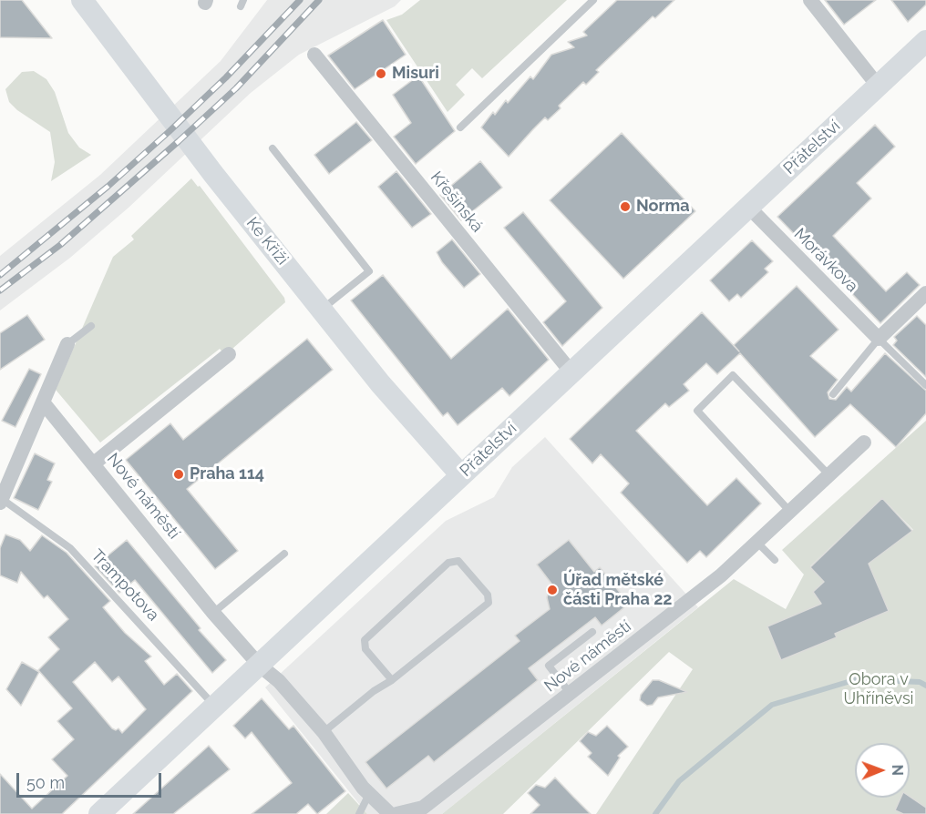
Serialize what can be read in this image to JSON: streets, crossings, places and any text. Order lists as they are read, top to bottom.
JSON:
{
  "streets": {
    "main road": ["Přátelství", "Ke Kříži"],
    "street": ["Křešínská", "Morávkova", "Nové náměstí"],
    "lane": ["Trampotova"]
  },
  "crossings": [
    ["Přátelství", "Křešínská"],
    ["Přátelství", "Ke Kříži"],
    ["Přátelství", "Morávkova"],
    ["Přátelství", "Nové náměstí"],
    ["Přátelství", "Trampotova"]
  ],
  "parks": ["Obora v Uhříněvsi"],
  "places": [
    "Misuri",
    "Norma",
    "Praha 114",
    "Úřad mětské části Praha 22"
  ],
  "scale_bar": "50 m",
  "north": "right"
}
